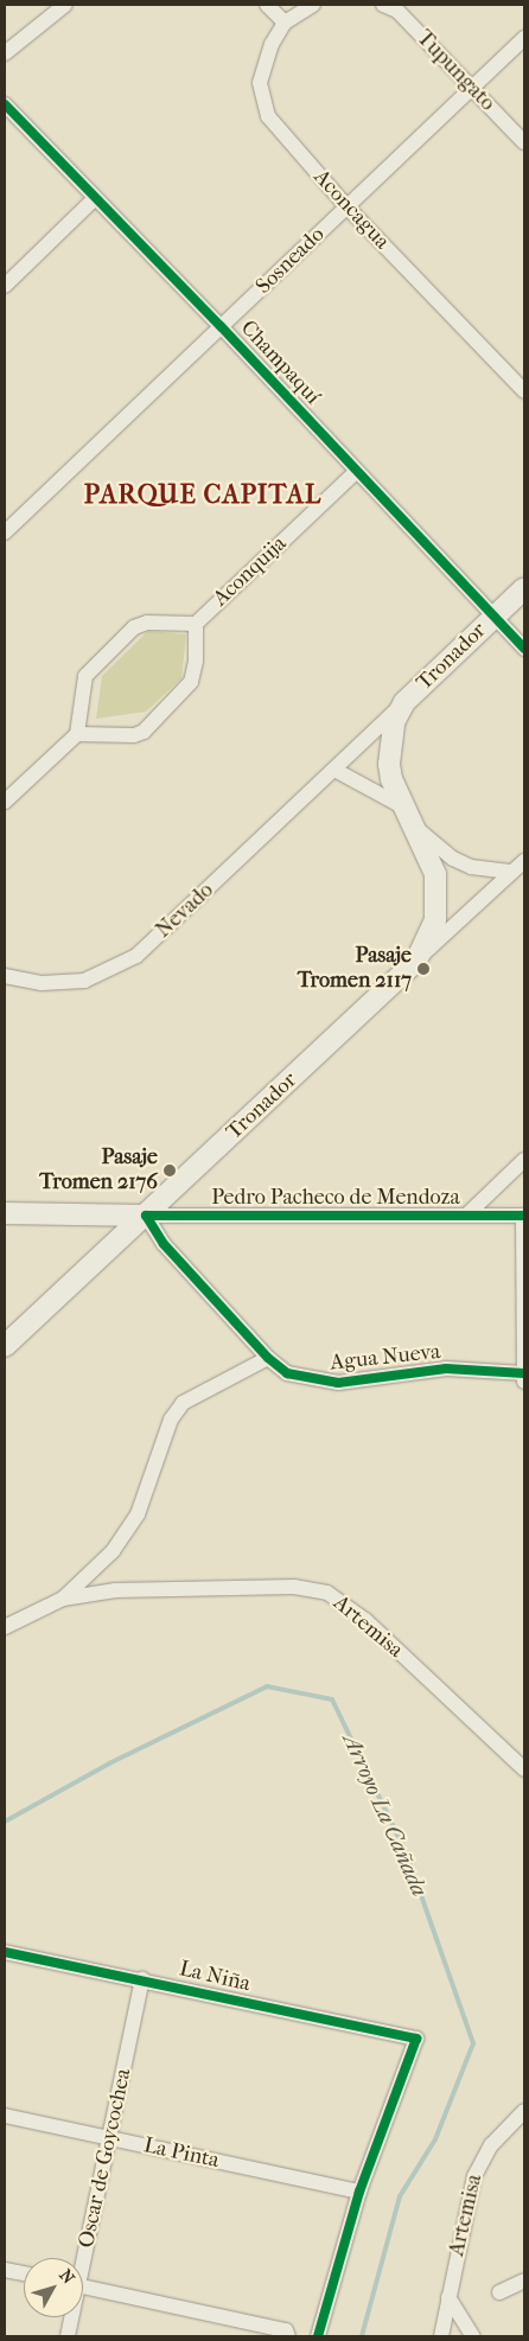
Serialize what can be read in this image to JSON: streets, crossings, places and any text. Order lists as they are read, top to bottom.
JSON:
{
  "streets": {
    "main road": ["Tronador", "Pedro Pacheco de Mendoza"],
    "street": [
      "Tupungato",
      "Aconcagua",
      "Sosneado",
      "Champaquí",
      "Aconquija",
      "Nevado",
      "Agua Nueva",
      "Artemisa",
      "La Niña",
      "La Pinta",
      "Oscar de Goycochea"
    ]
  },
  "crossings": [
    ["Tupungato", "Sosneado"],
    ["Aconcagua", "Sosneado"],
    ["Sosneado", "Champaquí"],
    ["Champaquí", "Aconquija"],
    ["Champaquí", "Tronador"],
    ["Tronador", "Nevado"],
    ["Tronador", "Pedro Pacheco de Mendoza"],
    ["Tronador", "Agua Nueva"],
    ["Pedro Pacheco de Mendoza", "Agua Nueva"],
    ["La Niña", "La Pinta"],
    ["La Niña", "Oscar de Goycochea"],
    ["La Pinta", "Oscar de Goycochea"]
  ],
  "districts": ["PARQUE CAPITAL"],
  "water": ["Arroyo La Cañada"],
  "places": ["Pasaje Tromen 2117", "Pasaje Tromen 2176"],
  "north": "top right"
}
